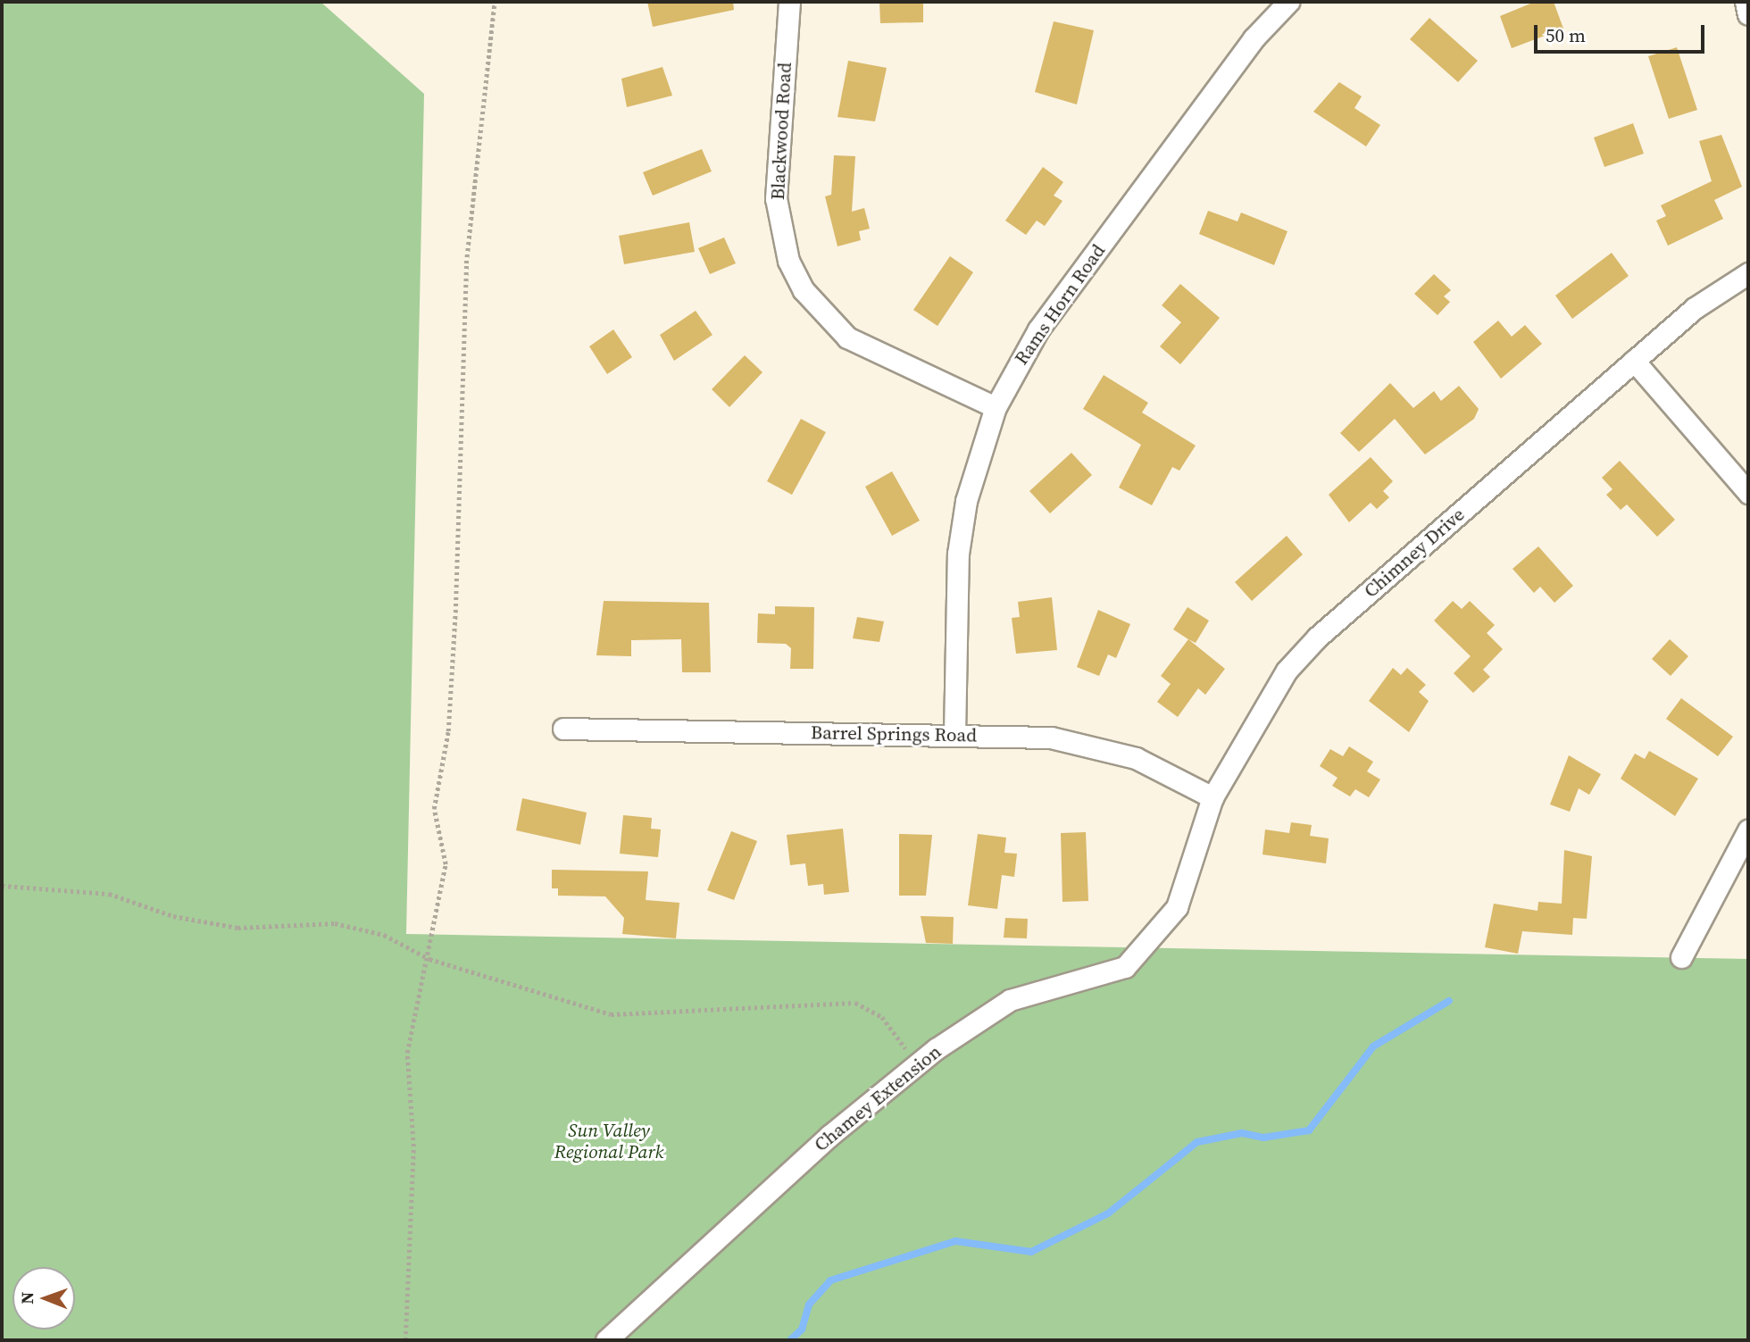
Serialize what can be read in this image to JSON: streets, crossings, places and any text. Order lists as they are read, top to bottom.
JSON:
{
  "streets": {
    "street": [
      "Blackwood Road",
      "Rams Horn Road",
      "Chimney Drive",
      "Barrel Springs Road",
      "Chamey Extension"
    ]
  },
  "crossings": [
    ["Blackwood Road", "Rams Horn Road"],
    ["Rams Horn Road", "Barrel Springs Road"],
    ["Chimney Drive", "Barrel Springs Road"],
    ["Chimney Drive", "Chamey Extension"]
  ],
  "parks": ["Sun Valley Regional Park"],
  "scale_bar": "50 m",
  "north": "left"
}
